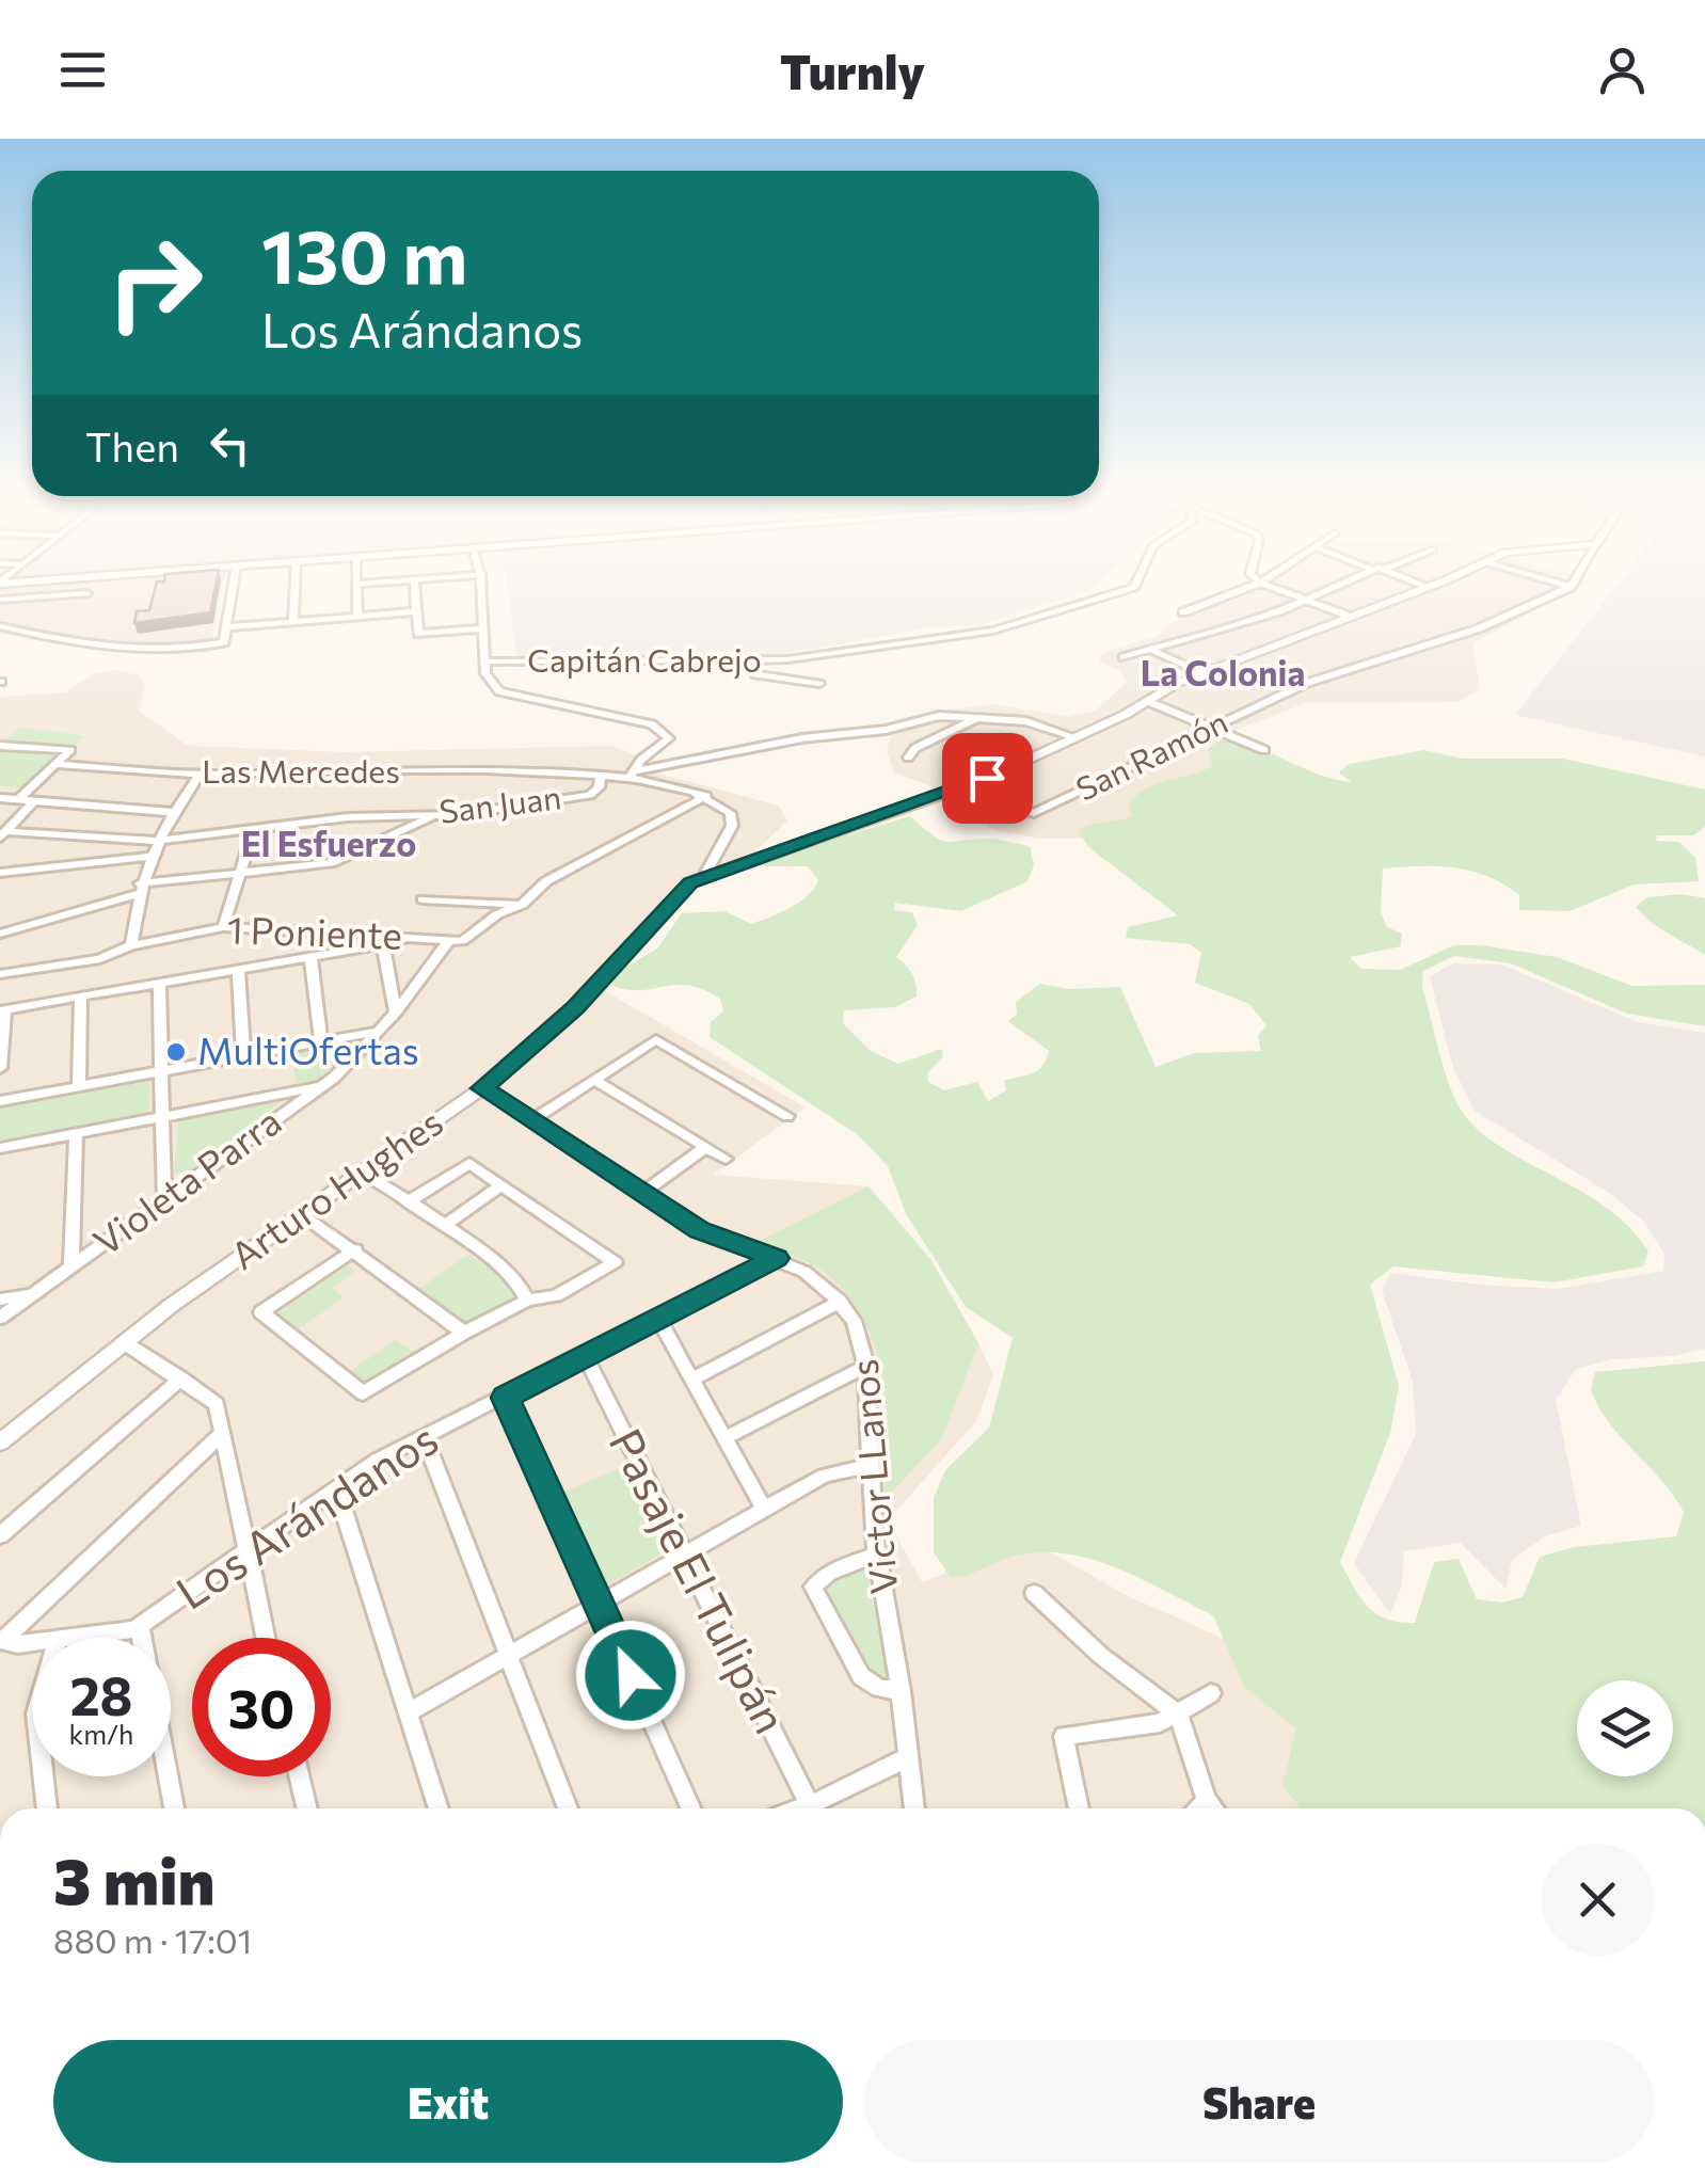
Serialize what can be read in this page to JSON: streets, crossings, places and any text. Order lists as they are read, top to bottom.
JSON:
{
  "streets": {
    "street": [
      "Capitán Cabrejo",
      "San Ramón",
      "Las Mercedes",
      "San Juan",
      "1 Poniente",
      "Violeta Parra",
      "Arturo Hughes",
      "Victor LLanos",
      "Los Arándanos",
      "Pasaje El Tulipán"
    ]
  },
  "crossings": [
    ["Las Mercedes", "San Juan"],
    ["1 Poniente", "Violeta Parra"],
    ["Arturo Hughes", "Victor LLanos"],
    ["Victor LLanos", "Los Arándanos"],
    ["Los Arándanos", "Pasaje El Tulipán"]
  ],
  "districts": ["La Colonia", "El Esfuerzo"],
  "places": ["MultiOfertas"],
  "page": {
    "header": "Turnly",
    "turn": ["130 m", "Los Arándanos"],
    "then": "Then",
    "speed": "28 km/h",
    "limit": "30",
    "heading": ["3 min", "880 m · 17:01"],
    "buttons": ["Exit", "Share"]
  }
}
